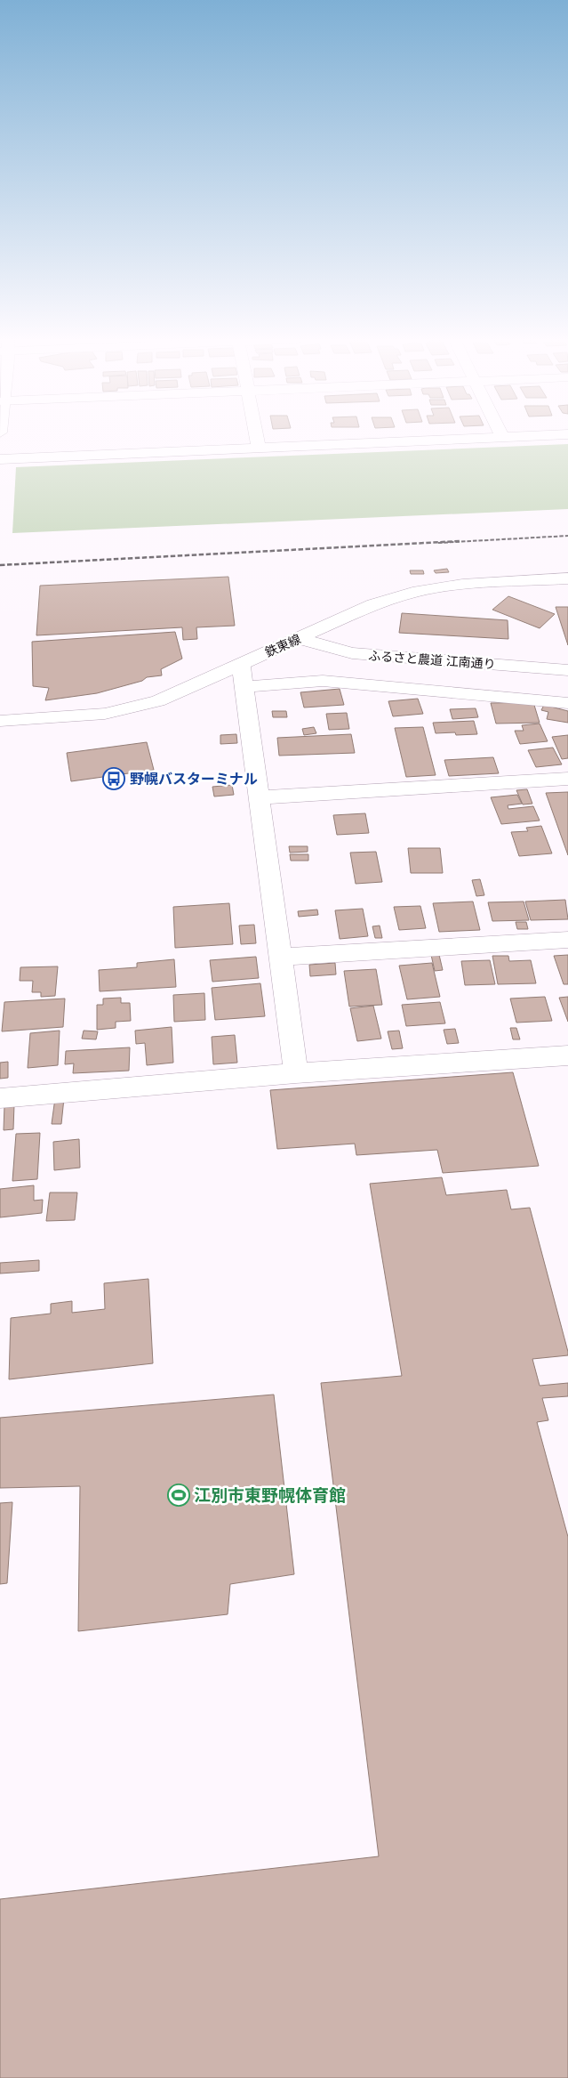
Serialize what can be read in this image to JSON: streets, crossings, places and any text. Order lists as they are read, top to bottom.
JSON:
{
  "streets": {
    "street": ["鉄東線", "ふるさと農道 江南通り"]
  },
  "crossings": [
    ["鉄東線", "ふるさと農道 江南通り"]
  ],
  "places": {
    "bus stop": ["野幌バスターミナル"],
    "sports": ["江別市東野幌体育館"]
  }
}
